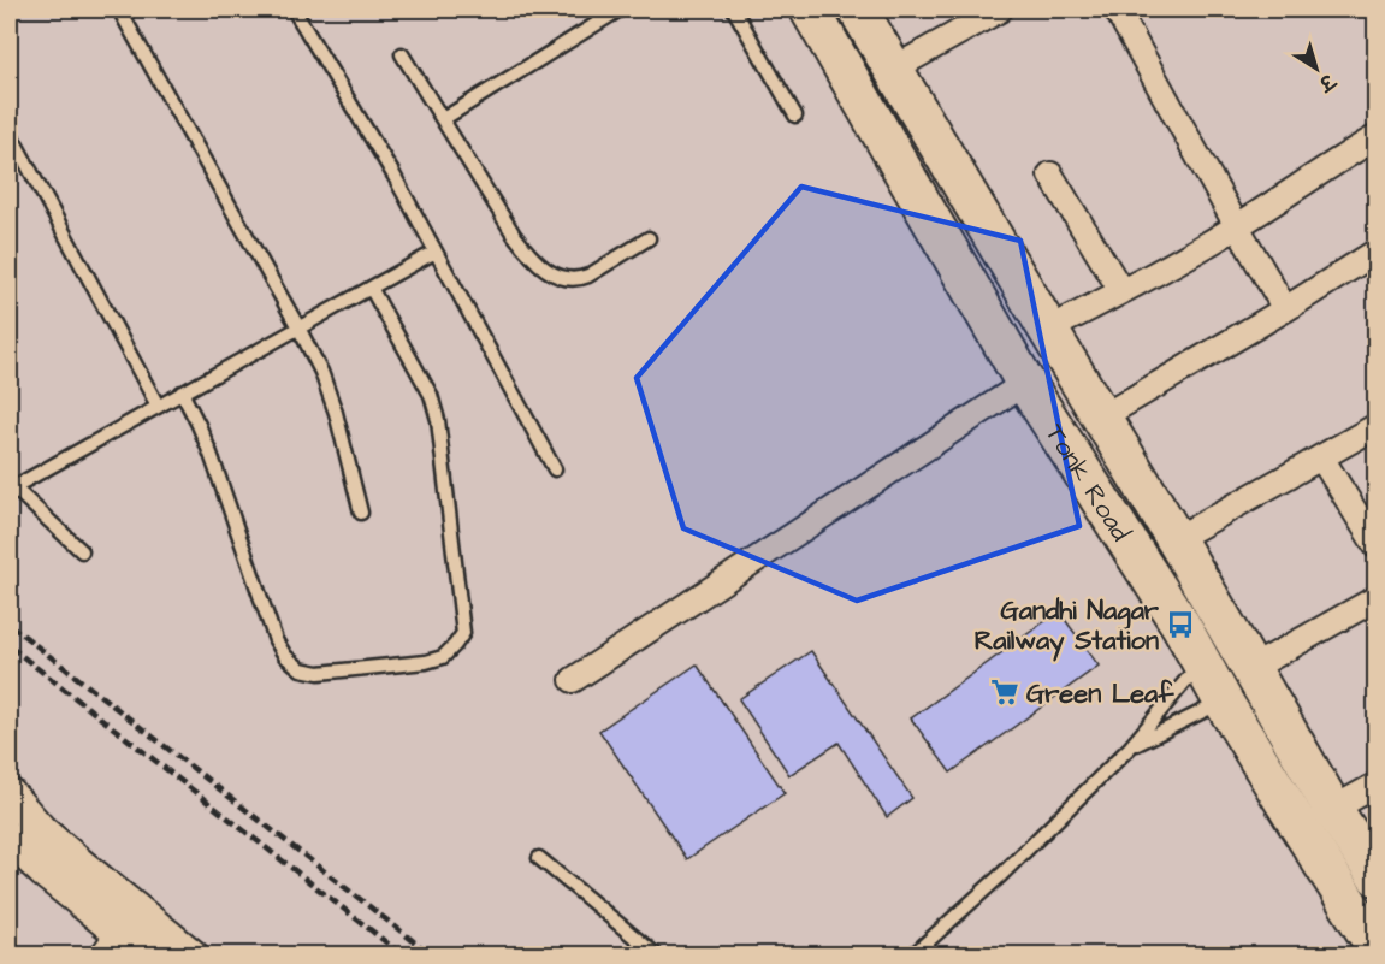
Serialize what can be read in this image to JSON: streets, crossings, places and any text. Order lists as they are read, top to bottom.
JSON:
{
  "streets": {
    "main road": ["Tonk Road"]
  },
  "places": {
    "bus stop": ["Gandhi Nagar Railway Station"],
    "supermarket": ["Green Leaf"]
  },
  "north": "bottom right"
}
